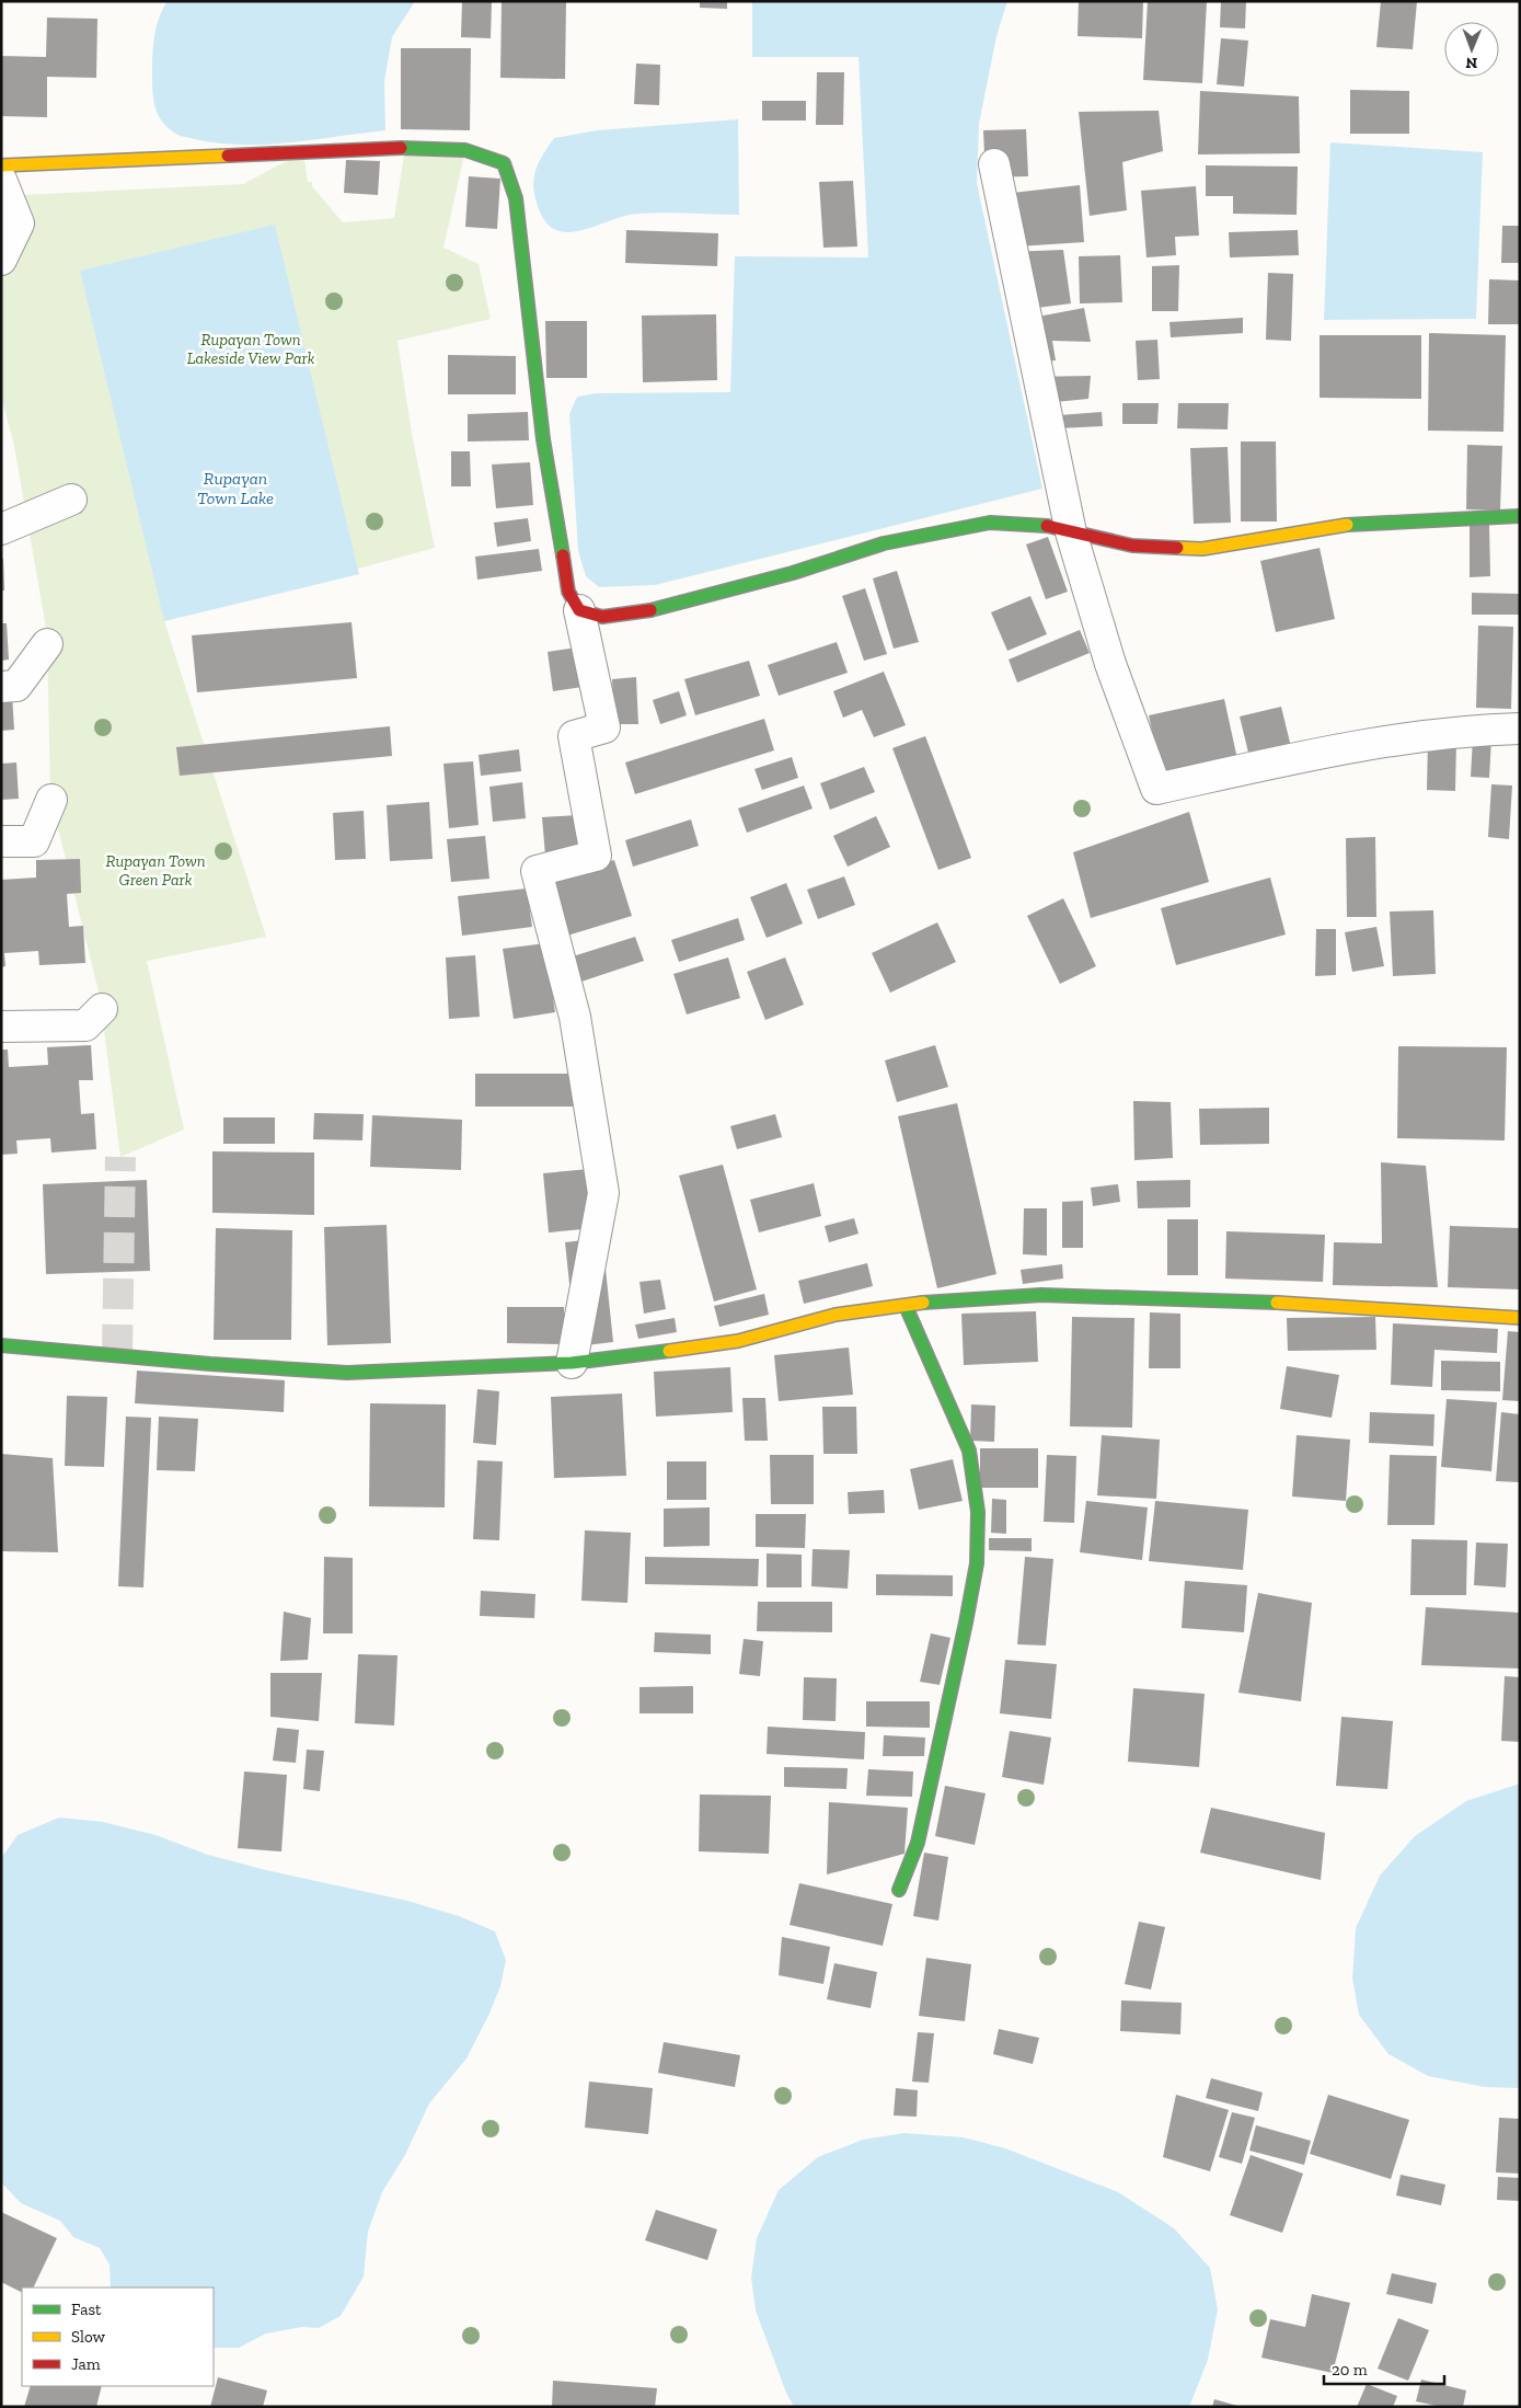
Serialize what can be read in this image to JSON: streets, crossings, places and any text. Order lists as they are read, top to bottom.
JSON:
{
  "water": ["Rupayan Town Lake"],
  "parks": ["Rupayan Town Lakeside View Park", "Rupayan Town Green Park"],
  "legend": ["Fast", "Slow", "Jam"],
  "scale_bar": "20 m",
  "north": "bottom"
}
